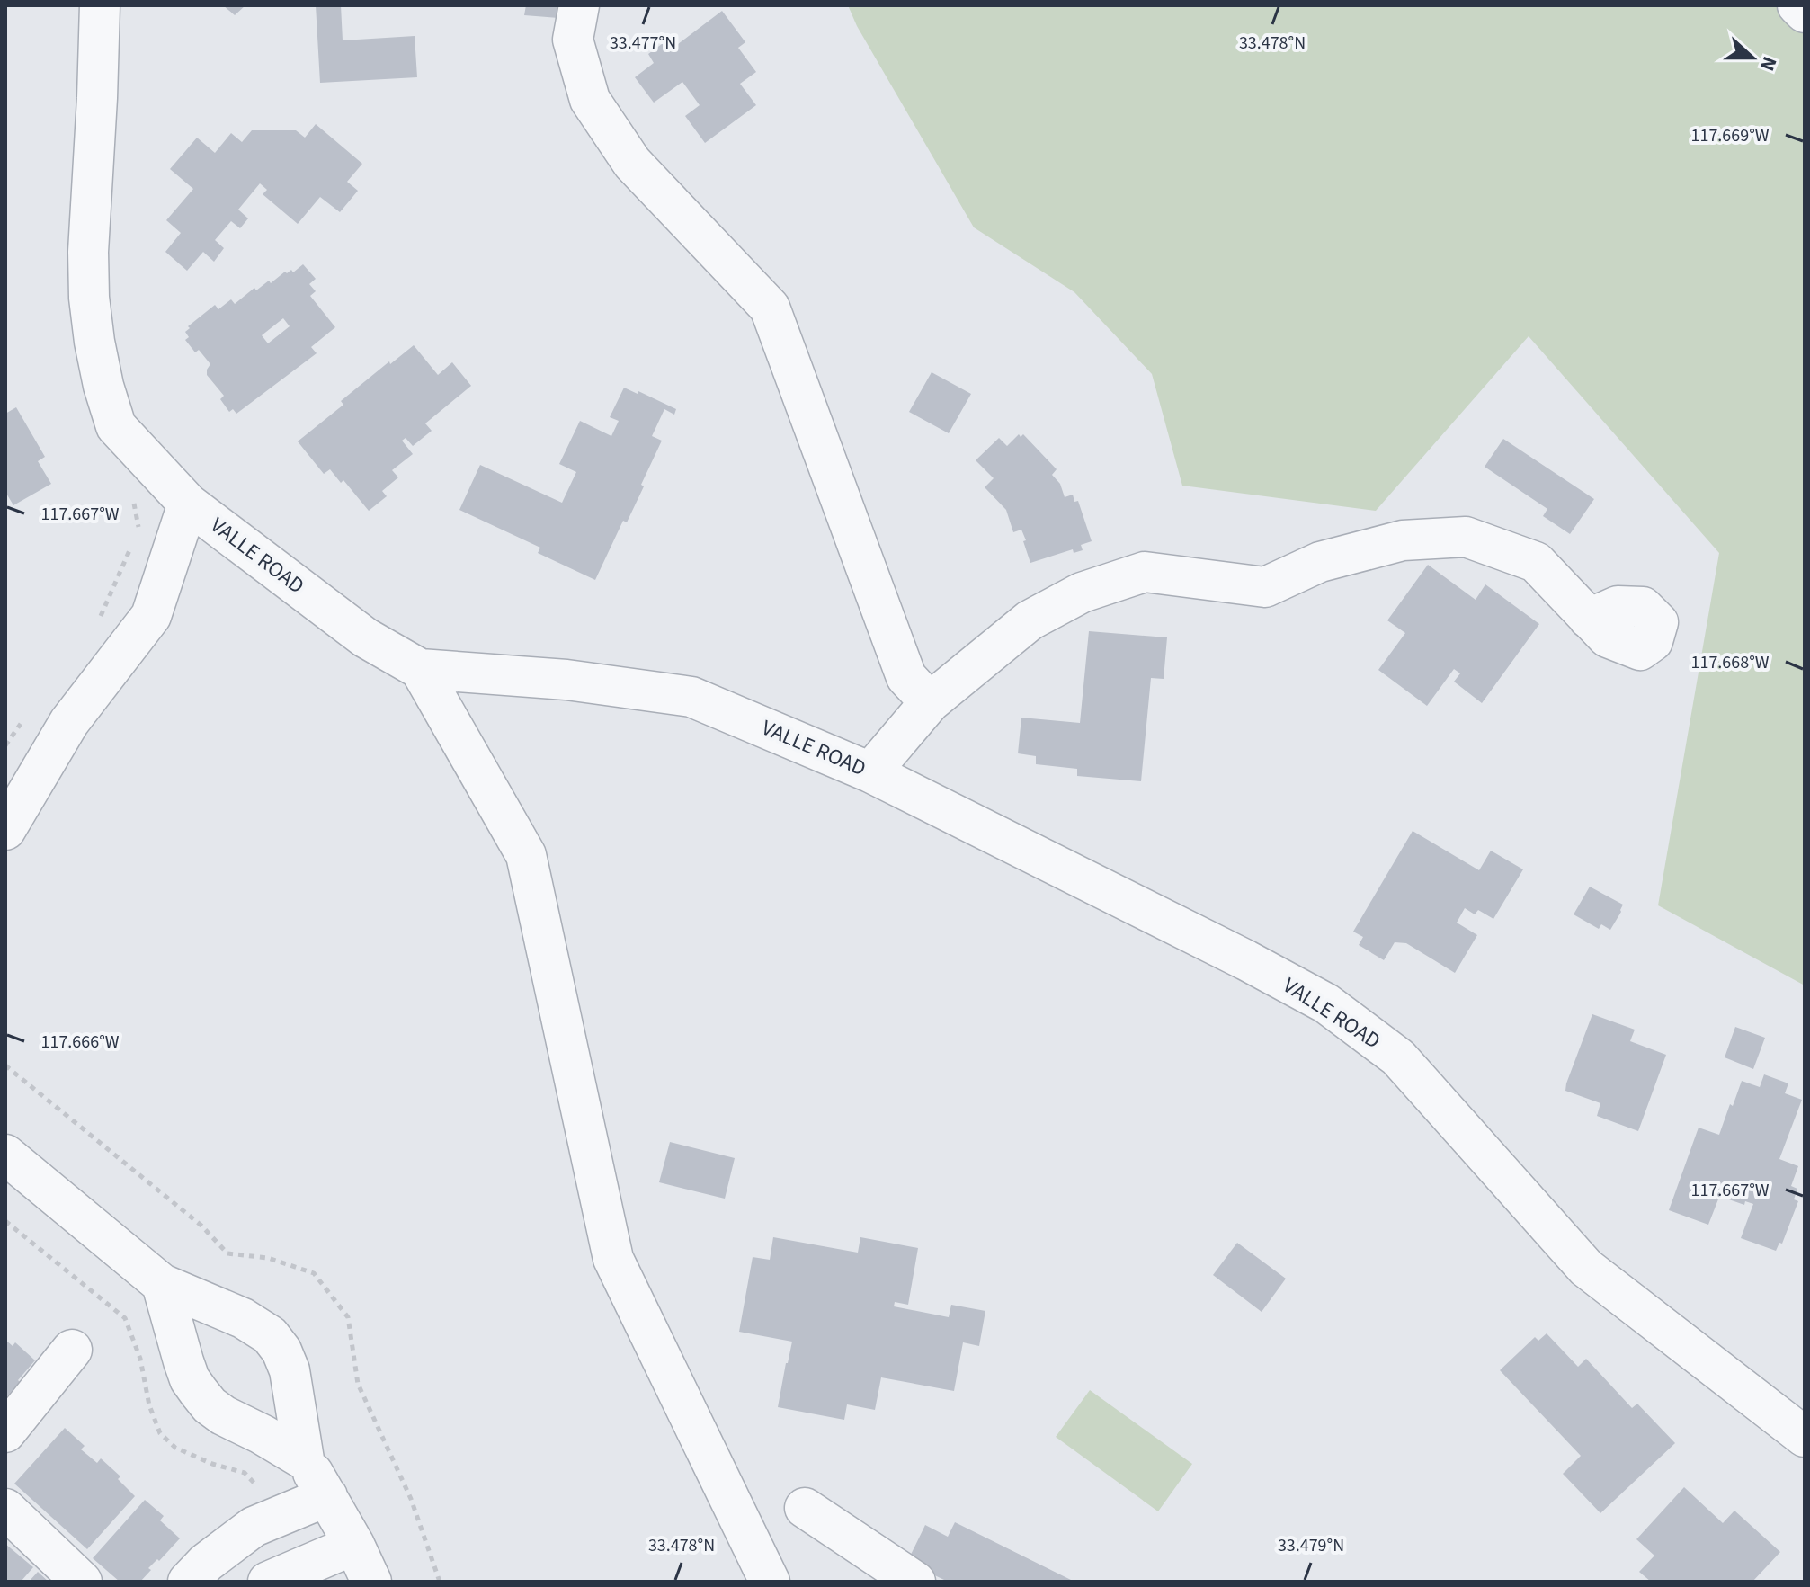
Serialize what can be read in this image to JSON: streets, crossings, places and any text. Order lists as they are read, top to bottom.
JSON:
{
  "streets": {
    "street": ["VALLE ROAD"]
  },
  "north": "right",
  "coordinates": [
    "33.477°N",
    "33.478°N",
    "117.669°W",
    "117.667°W",
    "117.668°W",
    "117.666°W",
    "33.479°N"
  ]
}
